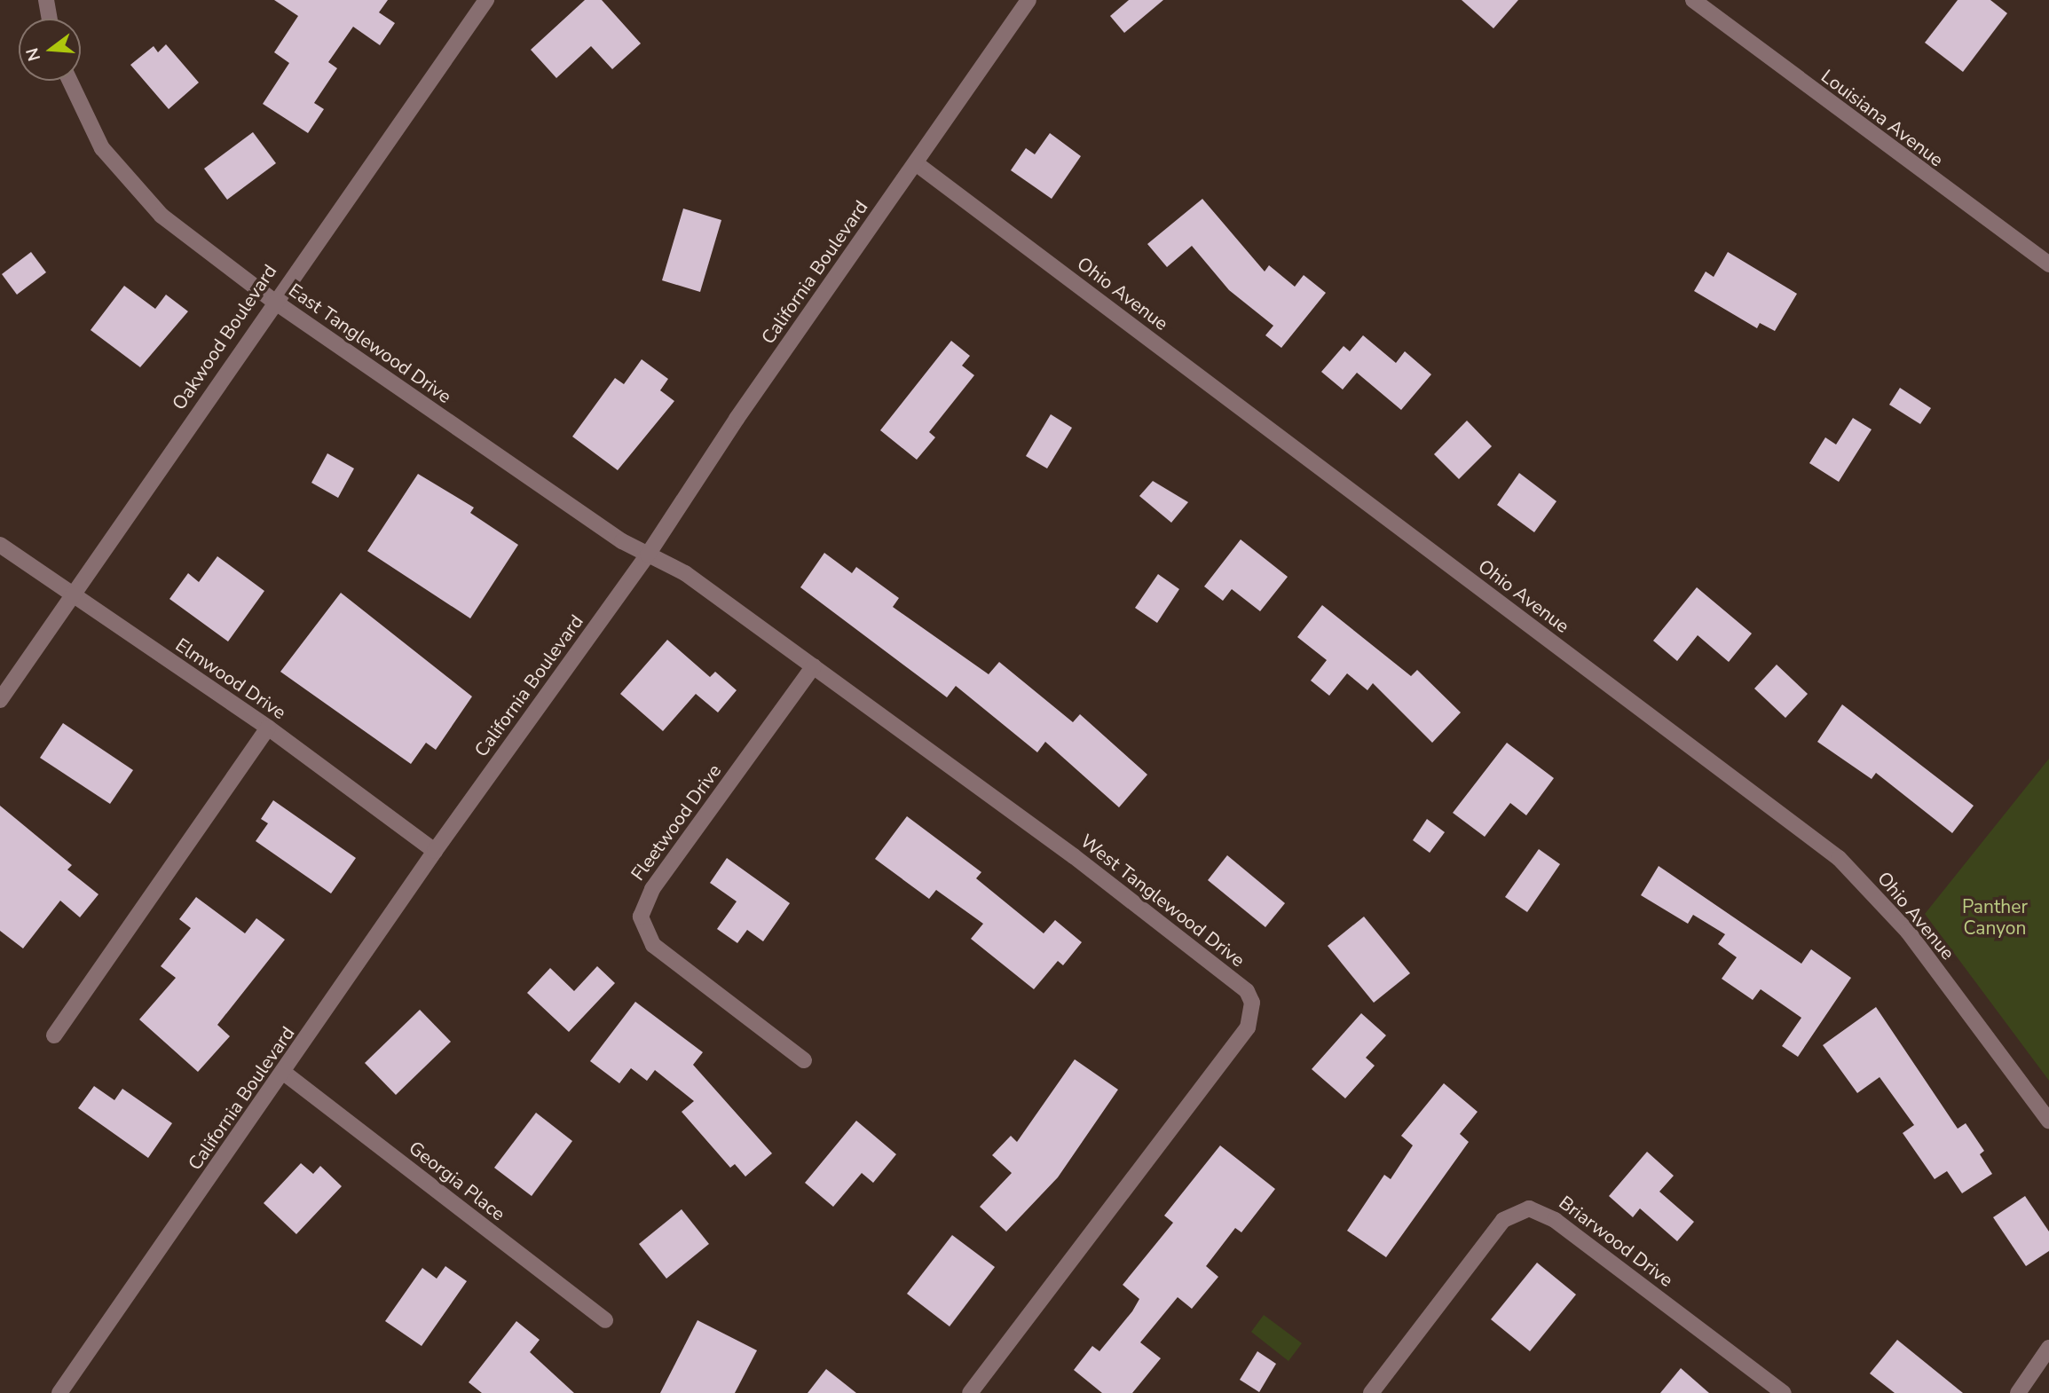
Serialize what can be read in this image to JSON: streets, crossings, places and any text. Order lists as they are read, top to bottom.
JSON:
{
  "streets": {
    "street": [
      "Louisiana Avenue",
      "California Boulevard",
      "Ohio Avenue",
      "Oakwood Boulevard",
      "East Tanglewood Drive",
      "Elmwood Drive",
      "Fleetwood Drive",
      "West Tanglewood Drive",
      "Georgia Place",
      "Briarwood Drive"
    ]
  },
  "crossings": [
    ["California Boulevard", "Ohio Avenue"],
    ["California Boulevard", "East Tanglewood Drive"],
    ["California Boulevard", "Elmwood Drive"],
    ["California Boulevard", "West Tanglewood Drive"],
    ["California Boulevard", "Georgia Place"],
    ["Oakwood Boulevard", "East Tanglewood Drive"],
    ["Oakwood Boulevard", "Elmwood Drive"],
    ["East Tanglewood Drive", "West Tanglewood Drive"],
    ["Fleetwood Drive", "West Tanglewood Drive"]
  ],
  "parks": ["Panther Canyon"],
  "north": "left"
}
